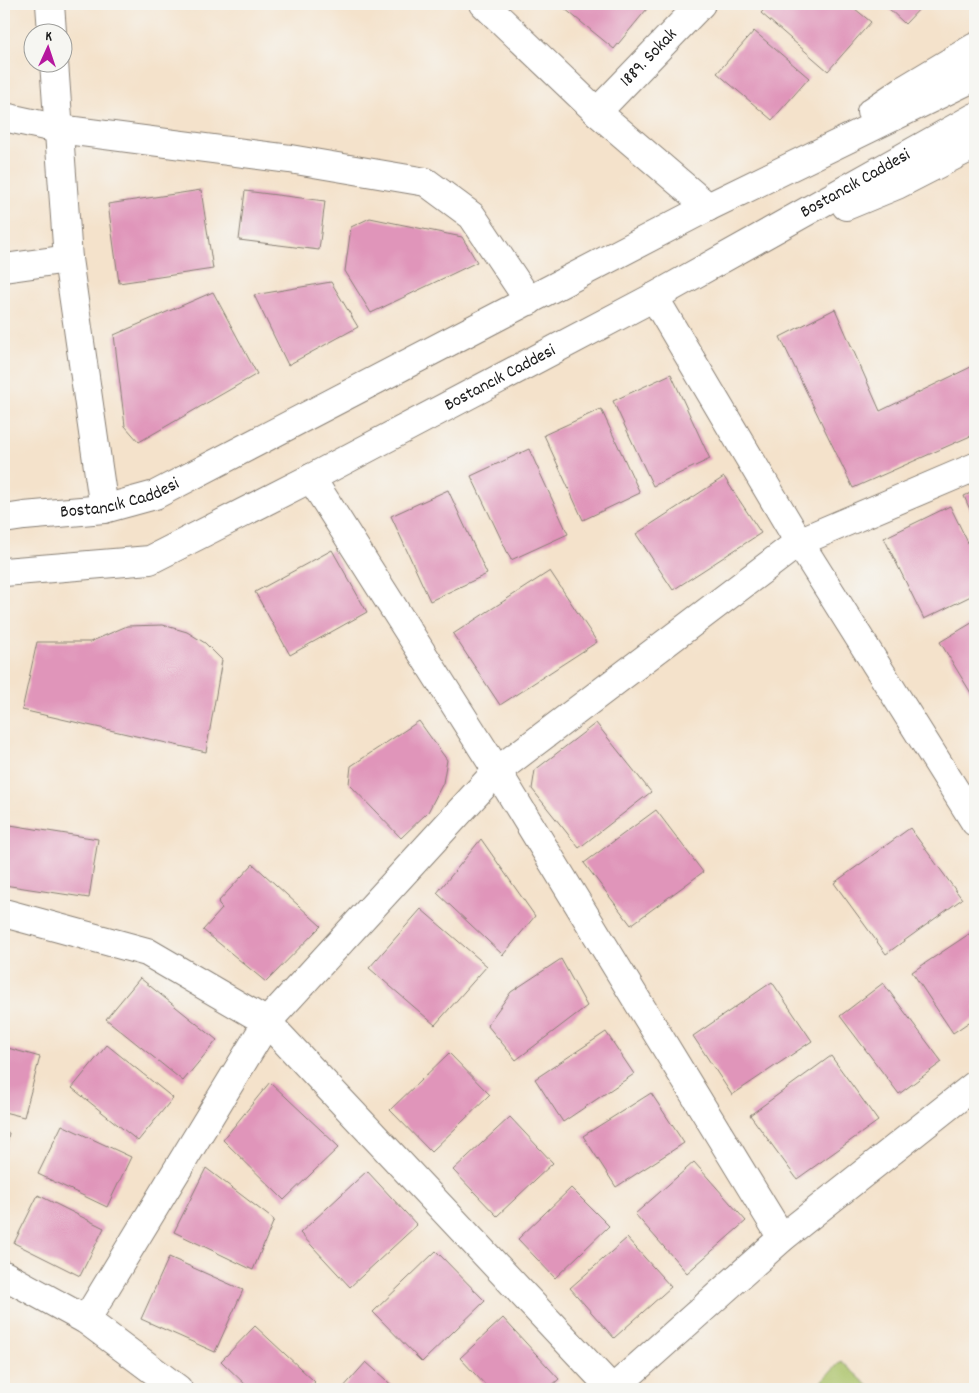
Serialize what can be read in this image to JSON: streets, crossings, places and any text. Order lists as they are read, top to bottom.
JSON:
{
  "streets": {
    "street": ["1889. Sokak", "Bostancık Caddesi"]
  },
  "north": "top"
}
